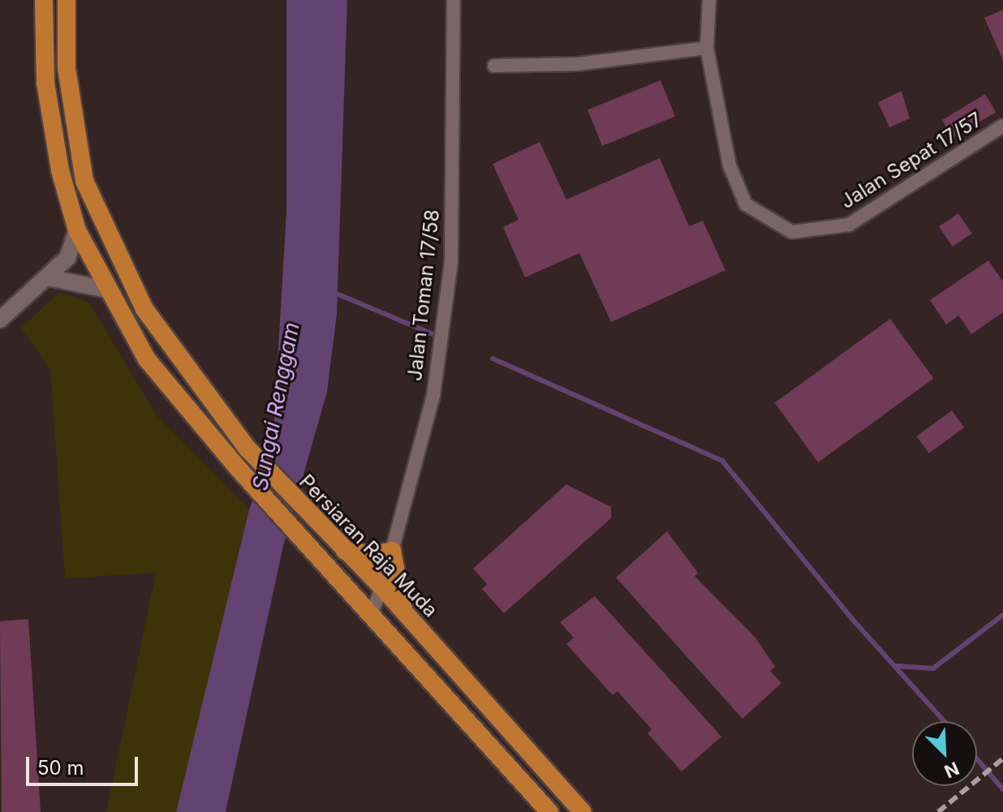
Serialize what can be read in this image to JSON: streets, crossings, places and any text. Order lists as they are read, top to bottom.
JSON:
{
  "streets": {
    "main road": ["Persiaran Raja Muda"],
    "street": ["Jalan Sepat 17/57", "Jalan Toman 17/58"]
  },
  "crossings": [
    ["Jalan Toman 17/58", "Persiaran Raja Muda"]
  ],
  "water": ["Sungai Renggam"],
  "scale_bar": "50 m",
  "north": "bottom right"
}
